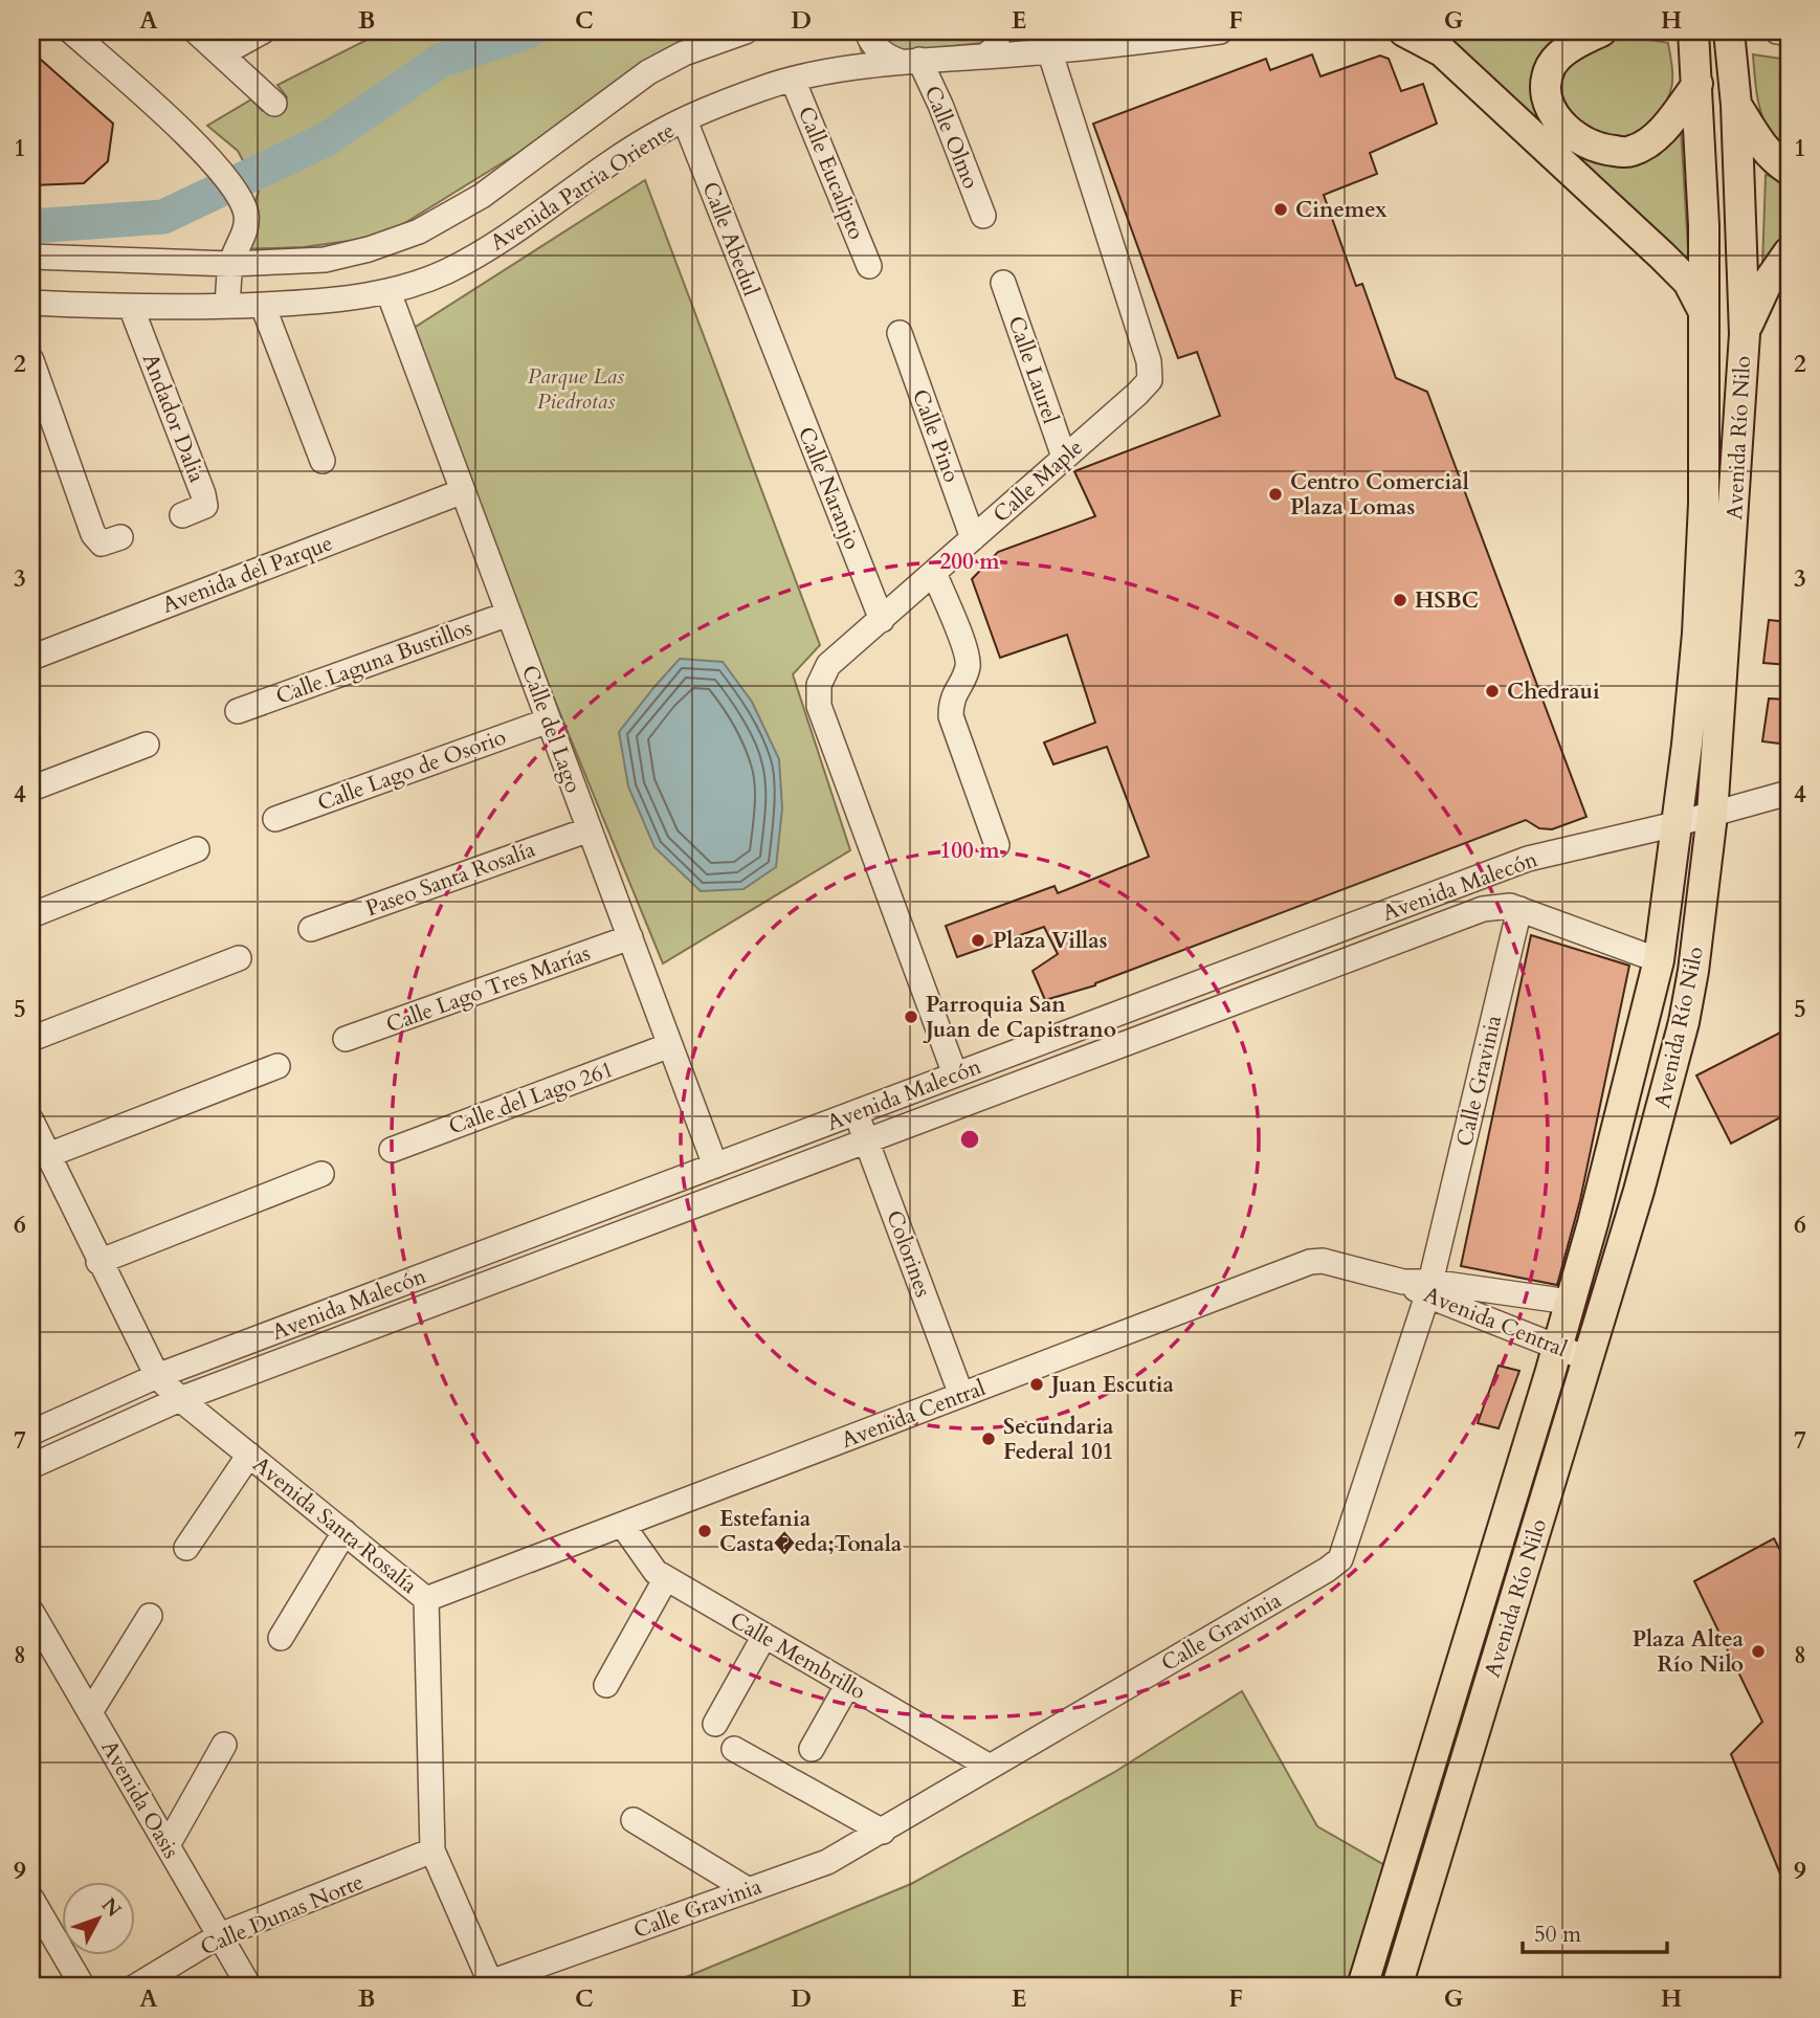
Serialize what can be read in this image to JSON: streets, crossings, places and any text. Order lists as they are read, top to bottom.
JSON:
{
  "streets": {
    "main road": ["Avenida Río Nilo"],
    "street": [
      "Calle Olmo",
      "Calle Eucalipto",
      "Avenida Patria Oriente",
      "Calle Abedul",
      "Calle Laurel",
      "Andador Dalia",
      "Calle Pino",
      "Calle Maple",
      "Calle Naranjo",
      "Avenida del Parque",
      "Calle Laguna Bustillos",
      "Calle del Lago",
      "Calle Lago de Osorio",
      "Paseo Santa Rosalía",
      "Avenida Malecón",
      "Calle Lago Tres Marías",
      "Calle Gravinia",
      "Calle del Lago 261",
      "Colorines",
      "Avenida Central",
      "Avenida Santa Rosalía",
      "Calle Membrillo",
      "Avenida Oasis",
      "Calle Dunas Norte"
    ]
  },
  "crossings": [
    ["Calle Olmo", "Avenida Patria Oriente"],
    ["Calle Eucalipto", "Avenida Patria Oriente"],
    ["Avenida Patria Oriente", "Calle Abedul"],
    ["Avenida Patria Oriente", "Andador Dalia"],
    ["Avenida Patria Oriente", "Calle Maple"],
    ["Avenida Patria Oriente", "Calle del Lago"],
    ["Calle Abedul", "Calle Naranjo"],
    ["Calle Laurel", "Calle Maple"],
    ["Calle Pino", "Calle Maple"],
    ["Avenida Río Nilo", "Avenida Malecón"],
    ["Avenida Río Nilo", "Avenida Central"],
    ["Calle Maple", "Calle Naranjo"],
    ["Calle Maple", "Avenida Malecón"],
    ["Avenida del Parque", "Calle del Lago"],
    ["Calle Laguna Bustillos", "Calle del Lago"],
    ["Calle del Lago", "Calle Lago de Osorio"],
    ["Calle del Lago", "Paseo Santa Rosalía"],
    ["Calle del Lago", "Avenida Malecón"],
    ["Calle del Lago", "Calle Lago Tres Marías"],
    ["Calle del Lago", "Calle del Lago 261"],
    ["Avenida Malecón", "Calle Gravinia"],
    ["Avenida Malecón", "Colorines"],
    ["Avenida Malecón", "Avenida Santa Rosalía"],
    ["Calle Gravinia", "Avenida Central"],
    ["Calle Gravinia", "Avenida Santa Rosalía"],
    ["Calle Gravinia", "Calle Membrillo"],
    ["Colorines", "Avenida Central"],
    ["Avenida Central", "Avenida Santa Rosalía"],
    ["Avenida Central", "Calle Membrillo"],
    ["Avenida Santa Rosalía", "Calle Dunas Norte"],
    ["Avenida Oasis", "Calle Dunas Norte"]
  ],
  "parks": ["Parque Las Piedrotas"],
  "places": [
    "Cinemex",
    "Centro Comercial Plaza Lomas",
    "HSBC",
    "Chedraui",
    "Plaza Villas",
    "Parroquia San Juan de Capistrano",
    "Juan Escutia",
    "Secundaria Federal 101",
    "Estefania Casta�eda;Tonala",
    "Plaza Altea Río Nilo"
  ],
  "scale_bar": "50 m",
  "north": "top right",
  "grid": {
    "columns": [
      "A",
      "B",
      "C",
      "D",
      "E",
      "F",
      "G",
      "H"
    ],
    "rows": [
      "1",
      "2",
      "3",
      "4",
      "5",
      "6",
      "7",
      "8",
      "9"
    ]
  },
  "rings": ["200 m", "100 m"]
}
